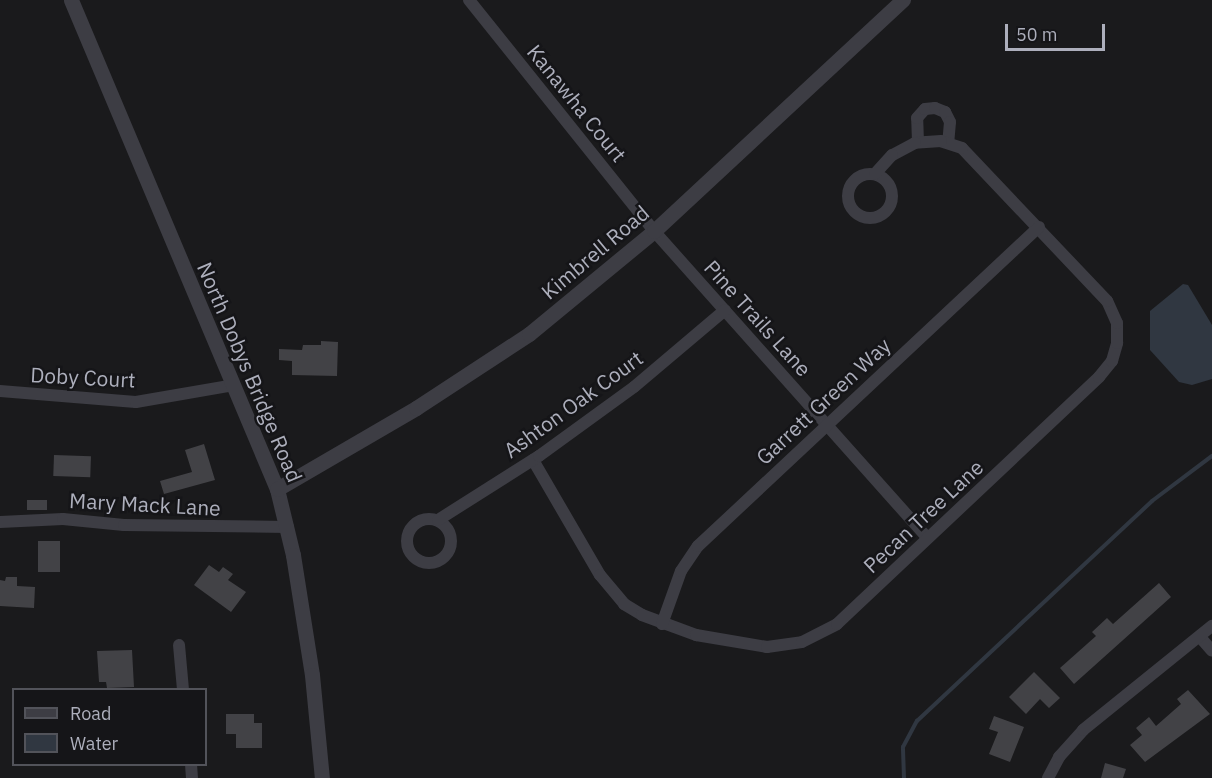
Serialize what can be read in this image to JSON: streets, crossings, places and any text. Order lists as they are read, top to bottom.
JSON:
{
  "streets": {
    "street": [
      "Kanawha Court",
      "Kimbrell Road",
      "Pine Trails Lane",
      "North Dobys Bridge Road",
      "Doby Court",
      "Garrett Green Way",
      "Ashton Oak Court",
      "Mary Mack Lane",
      "Pecan Tree Lane"
    ]
  },
  "crossings": [
    ["Kanawha Court", "Kimbrell Road"],
    ["Kanawha Court", "Pine Trails Lane"],
    ["Kimbrell Road", "Pine Trails Lane"],
    ["Kimbrell Road", "North Dobys Bridge Road"],
    ["Pine Trails Lane", "Garrett Green Way"],
    ["Pine Trails Lane", "Ashton Oak Court"],
    ["Pine Trails Lane", "Pecan Tree Lane"],
    ["North Dobys Bridge Road", "Doby Court"],
    ["North Dobys Bridge Road", "Mary Mack Lane"],
    ["Garrett Green Way", "Pecan Tree Lane"],
    ["Ashton Oak Court", "Pecan Tree Lane"]
  ],
  "legend": ["Road", "Water"],
  "scale_bar": "50 m"
}
